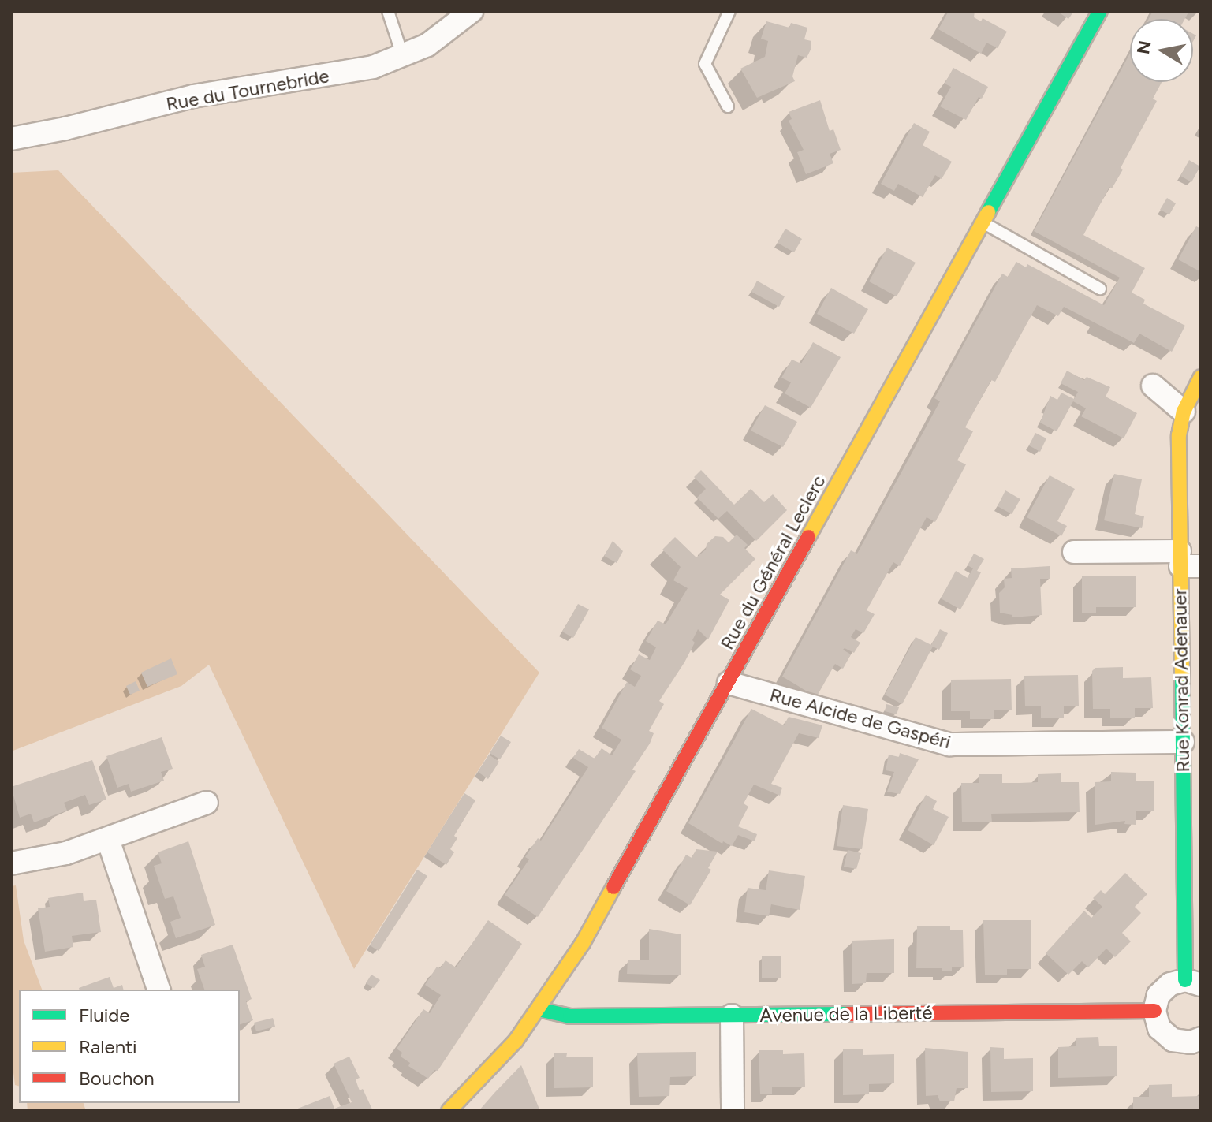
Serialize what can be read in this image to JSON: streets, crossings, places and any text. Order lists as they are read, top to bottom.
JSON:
{
  "streets": {
    "street": [
      "Rue du Tournebride",
      "Rue du Général Leclerc",
      "Rue Konrad Adenauer",
      "Rue Alcide de Gaspéri",
      "Avenue de la Liberté"
    ]
  },
  "crossings": [
    ["Rue du Général Leclerc", "Rue Alcide de Gaspéri"],
    ["Rue du Général Leclerc", "Avenue de la Liberté"],
    ["Rue Konrad Adenauer", "Rue Alcide de Gaspéri"]
  ],
  "legend": ["Fluide", "Ralenti", "Bouchon"],
  "north": "left"
}
